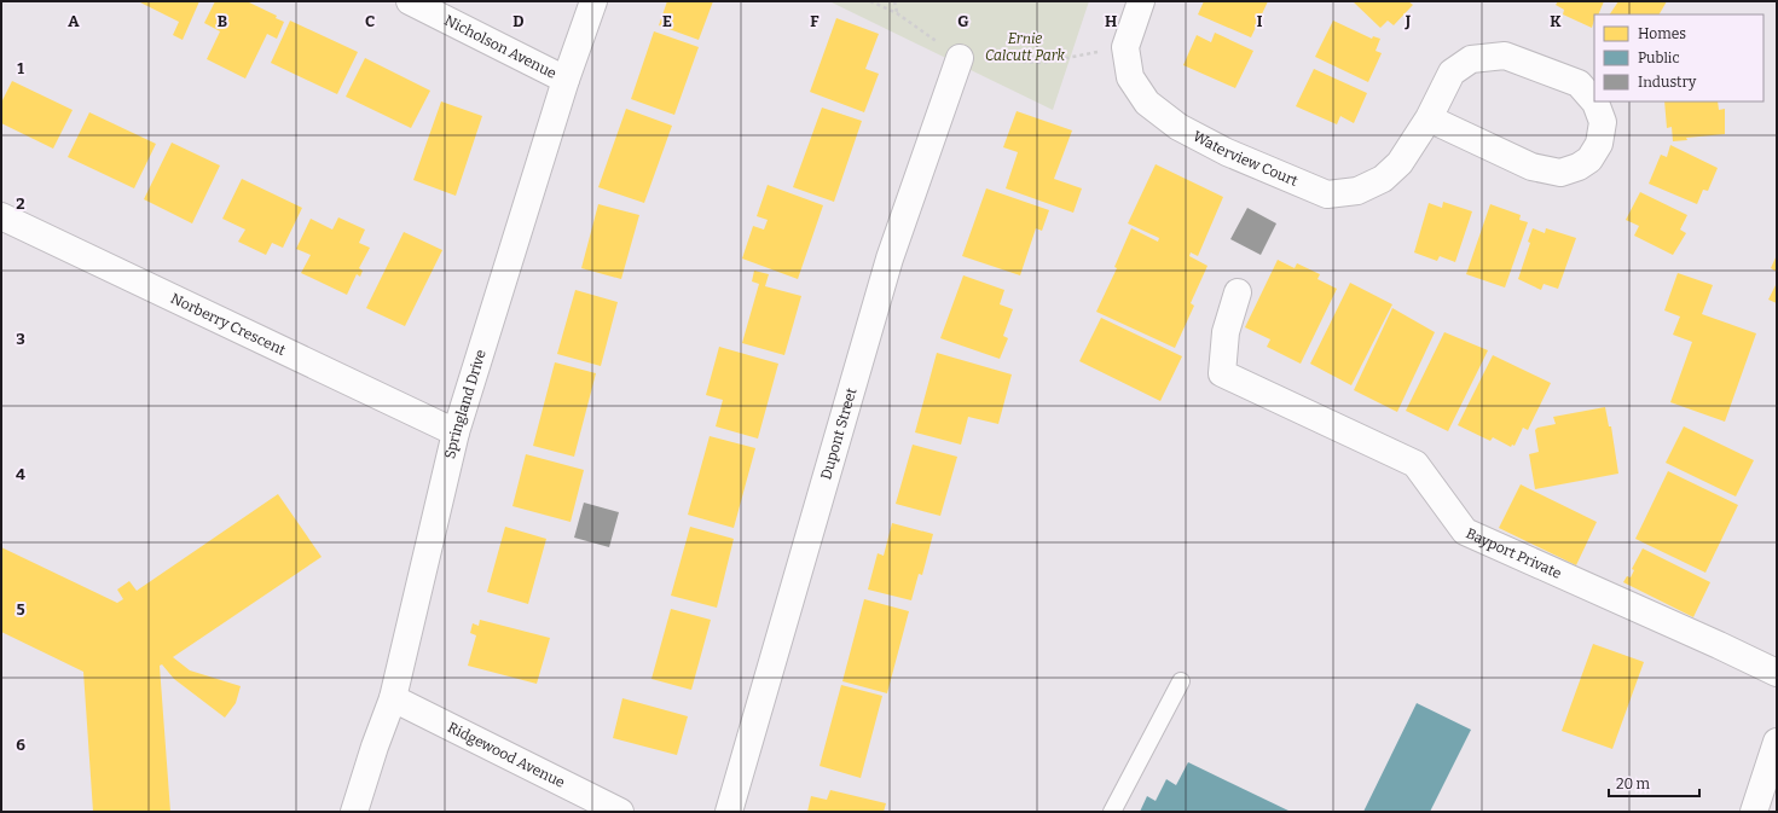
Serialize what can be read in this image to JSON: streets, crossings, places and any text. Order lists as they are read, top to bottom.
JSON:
{
  "streets": {
    "street": [
      "Nicholson Avenue",
      "Waterview Court",
      "Norberry Crescent",
      "Springland Drive",
      "Dupont Street",
      "Bayport Private",
      "Ridgewood Avenue"
    ]
  },
  "crossings": [
    ["Nicholson Avenue", "Springland Drive"],
    ["Norberry Crescent", "Springland Drive"],
    ["Springland Drive", "Ridgewood Avenue"]
  ],
  "parks": ["Ernie Calcutt Park"],
  "legend": ["Homes", "Public", "Industry"],
  "scale_bar": "20 m",
  "grid": {
    "columns": [
      "A",
      "B",
      "C",
      "D",
      "E",
      "F",
      "G",
      "H",
      "I",
      "J",
      "K"
    ],
    "rows": [
      "1",
      "2",
      "3",
      "4",
      "5",
      "6"
    ]
  }
}
